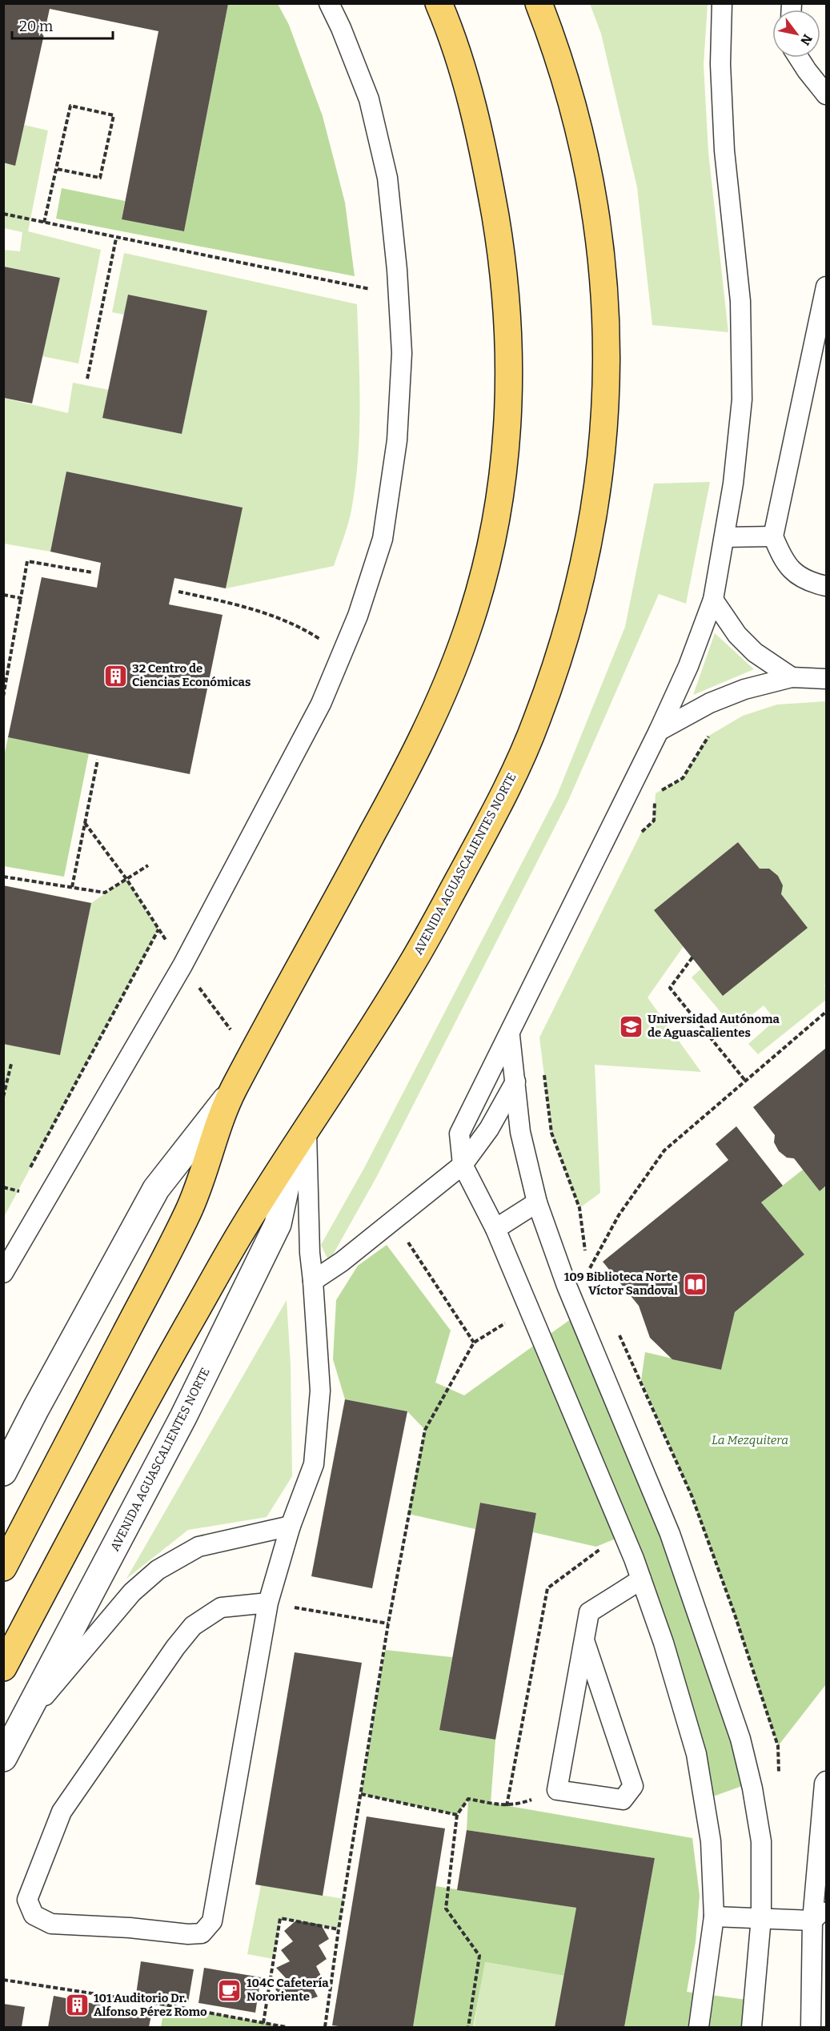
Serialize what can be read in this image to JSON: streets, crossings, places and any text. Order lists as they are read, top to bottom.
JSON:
{
  "streets": {
    "main road": ["AVENIDA AGUASCALIENTES NORTE"]
  },
  "parks": ["La Mezquitera"],
  "places": {
    "building": ["32 Centro de Ciencias Económicas", "101 Auditorio Dr. Alfonso Pérez Romo"],
    "school or university": ["Universidad Autónoma de Aguascalientes"],
    "library": ["109 Biblioteca Norte Víctor Sandoval"],
    "cafe": ["104C Cafetería Nororiente"]
  },
  "scale_bar": "20 m",
  "north": "bottom right"
}
